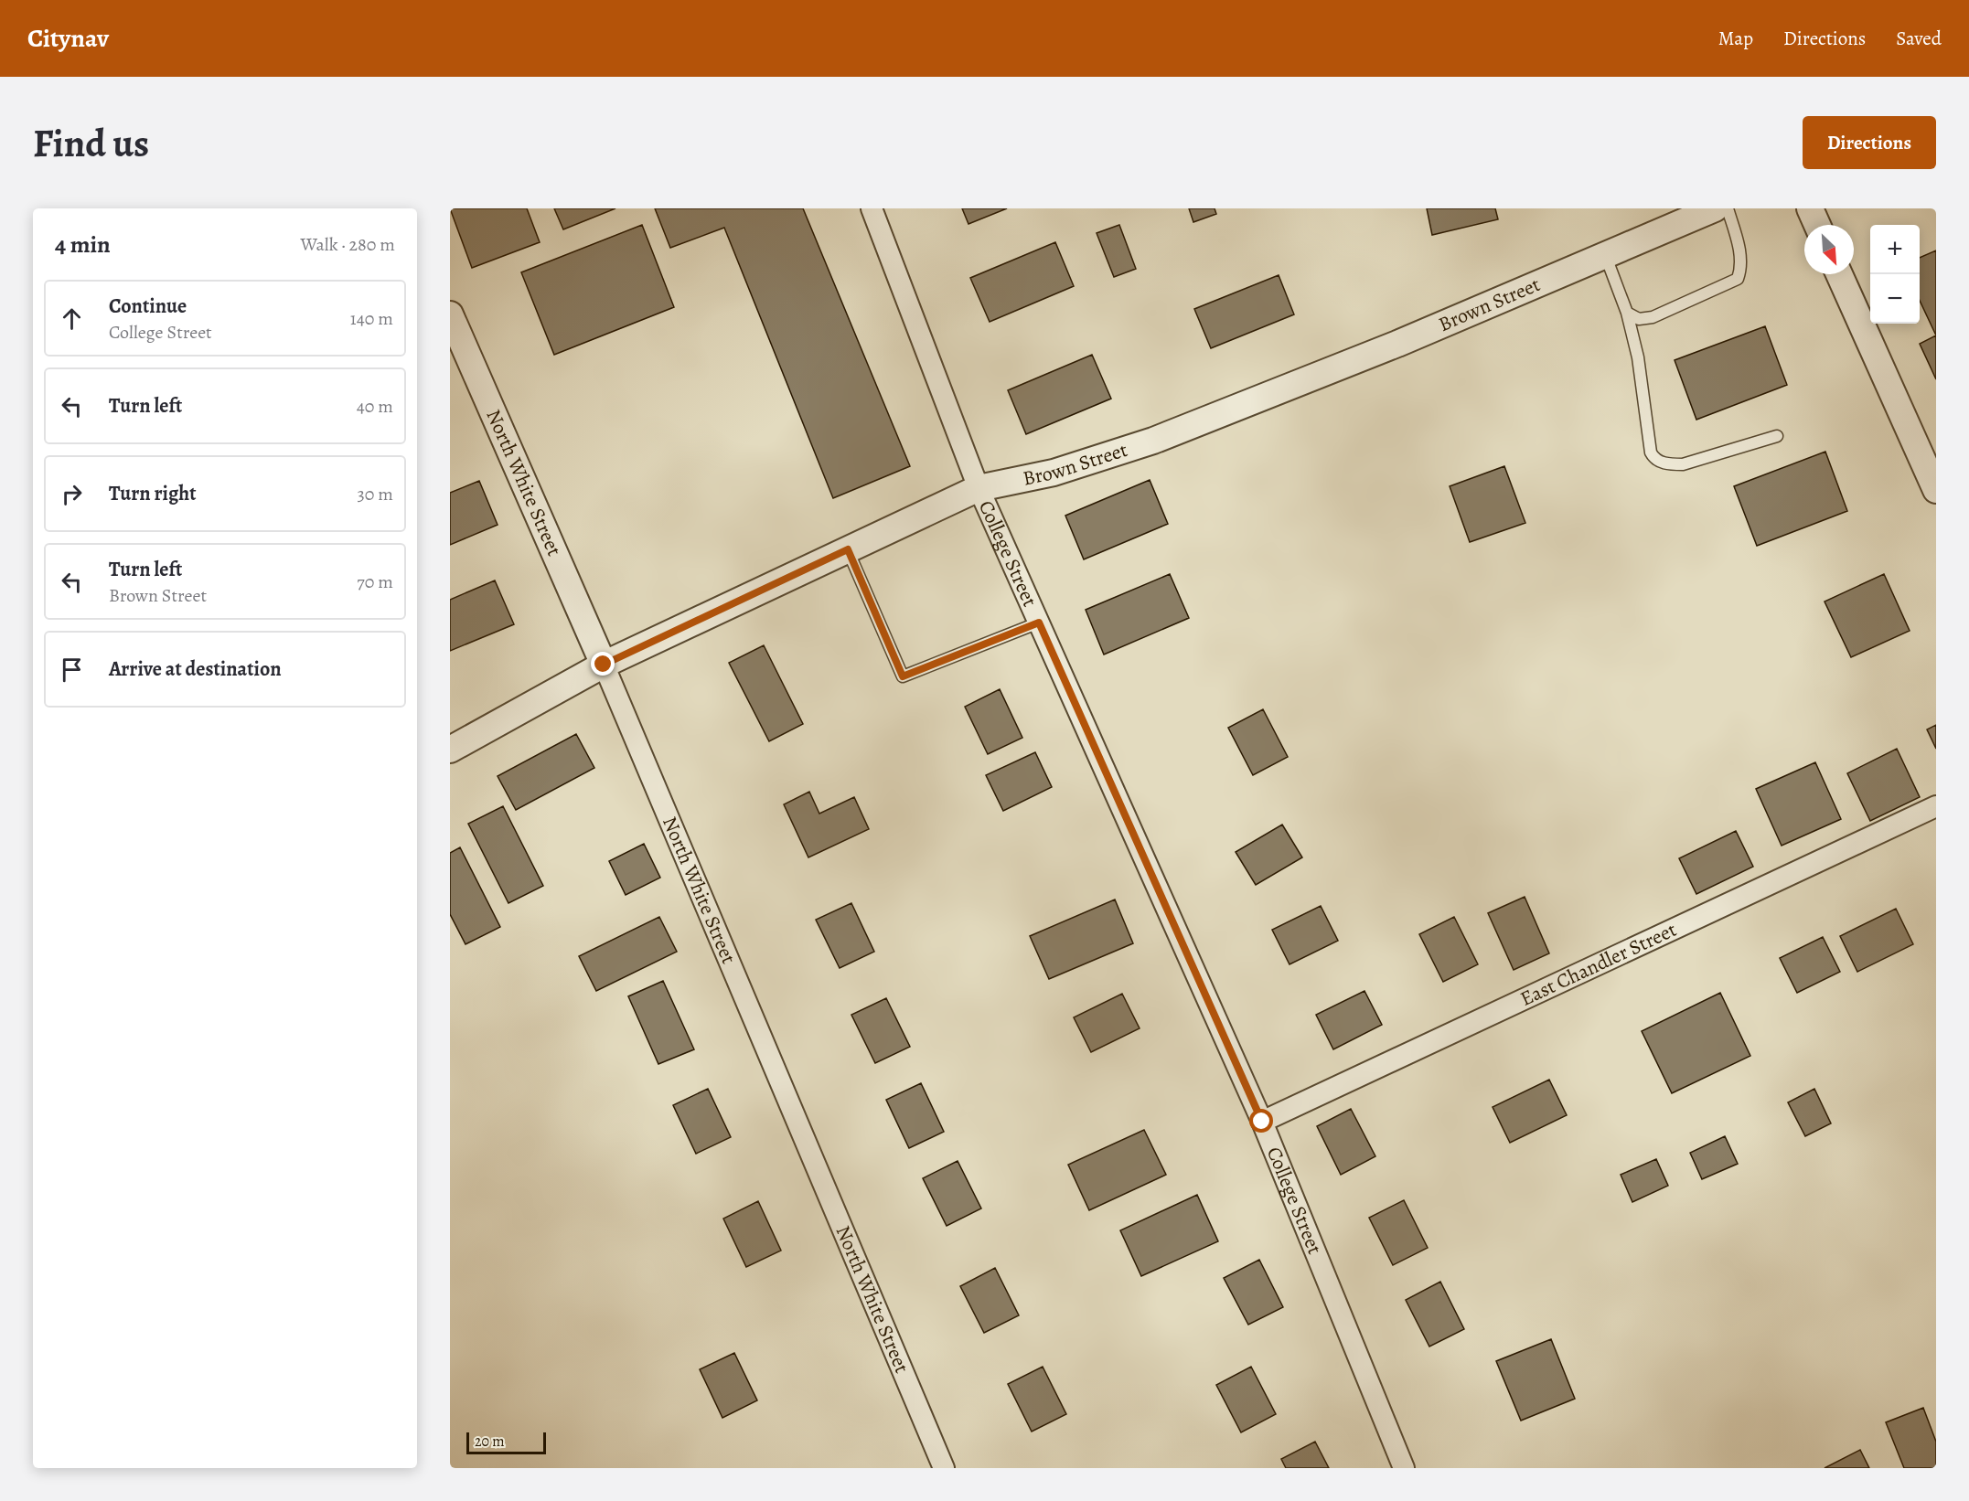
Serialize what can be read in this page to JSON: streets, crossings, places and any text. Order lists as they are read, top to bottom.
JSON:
{
  "streets": {
    "street": [
      "Brown Street",
      "North White Street",
      "College Street",
      "East Chandler Street"
    ]
  },
  "crossings": [
    ["Brown Street", "North White Street"],
    ["Brown Street", "College Street"],
    ["College Street", "East Chandler Street"]
  ],
  "scale_bar": "20 m",
  "north": "bottom right",
  "page": {
    "header": "Citynav",
    "nav": ["Map", "Directions", "Saved"],
    "buttons": "Directions",
    "title": "Find us",
    "heading": ["4 min", "Walk · 280 m"],
    "map_buttons": ["+", "−"],
    "list": [
      ["Continue", "College Street", "140 m"],
      ["Turn left", "40 m"],
      ["Turn right", "30 m"],
      ["Turn left", "Brown Street", "70 m"],
      "Arrive at destination"
    ],
    "scale": "20 m"
  }
}
